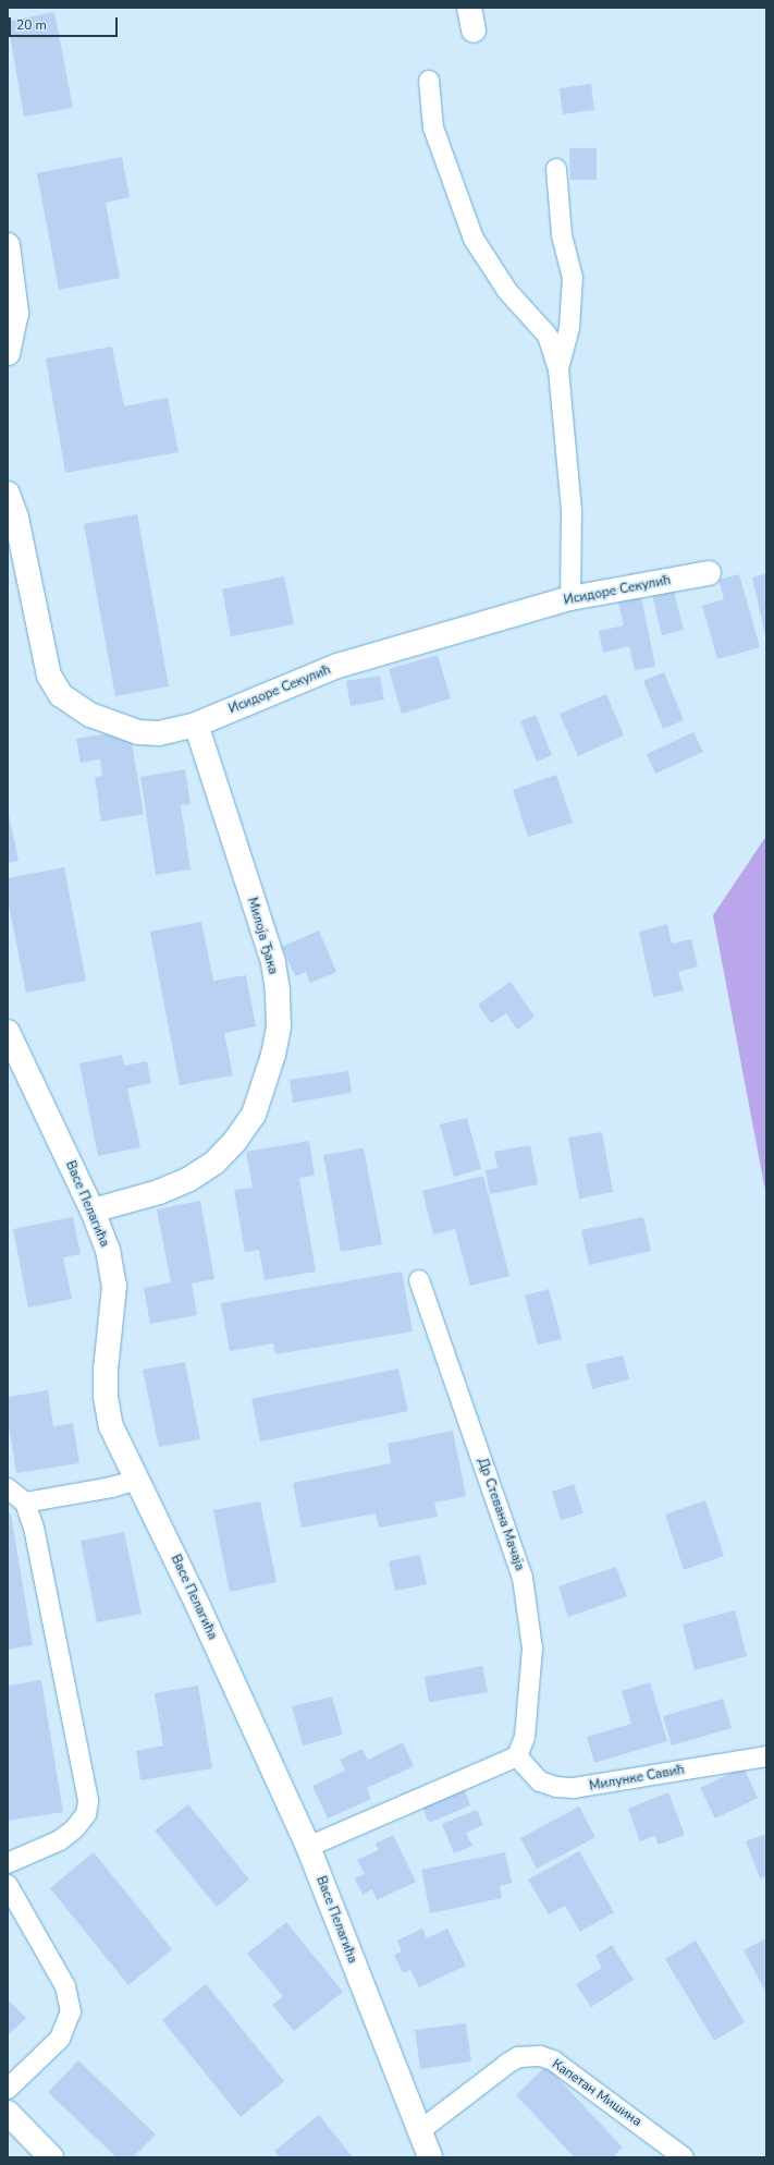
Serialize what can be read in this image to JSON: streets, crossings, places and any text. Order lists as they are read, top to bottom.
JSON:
{
  "streets": {
    "street": ["Исидоре Секулић", "Милоја Ђака", "Васе Пелагића"],
    "lane": ["Др Стевана Мачаја", "Милунке Савић", "Капетан Мишина"]
  },
  "crossings": [
    ["Исидоре Секулић", "Милоја Ђака"],
    ["Милоја Ђака", "Васе Пелагића"],
    ["Васе Пелагића", "Капетан Мишина"],
    ["Др Стевана Мачаја", "Милунке Савић"]
  ],
  "scale_bar": "20 m"
}
